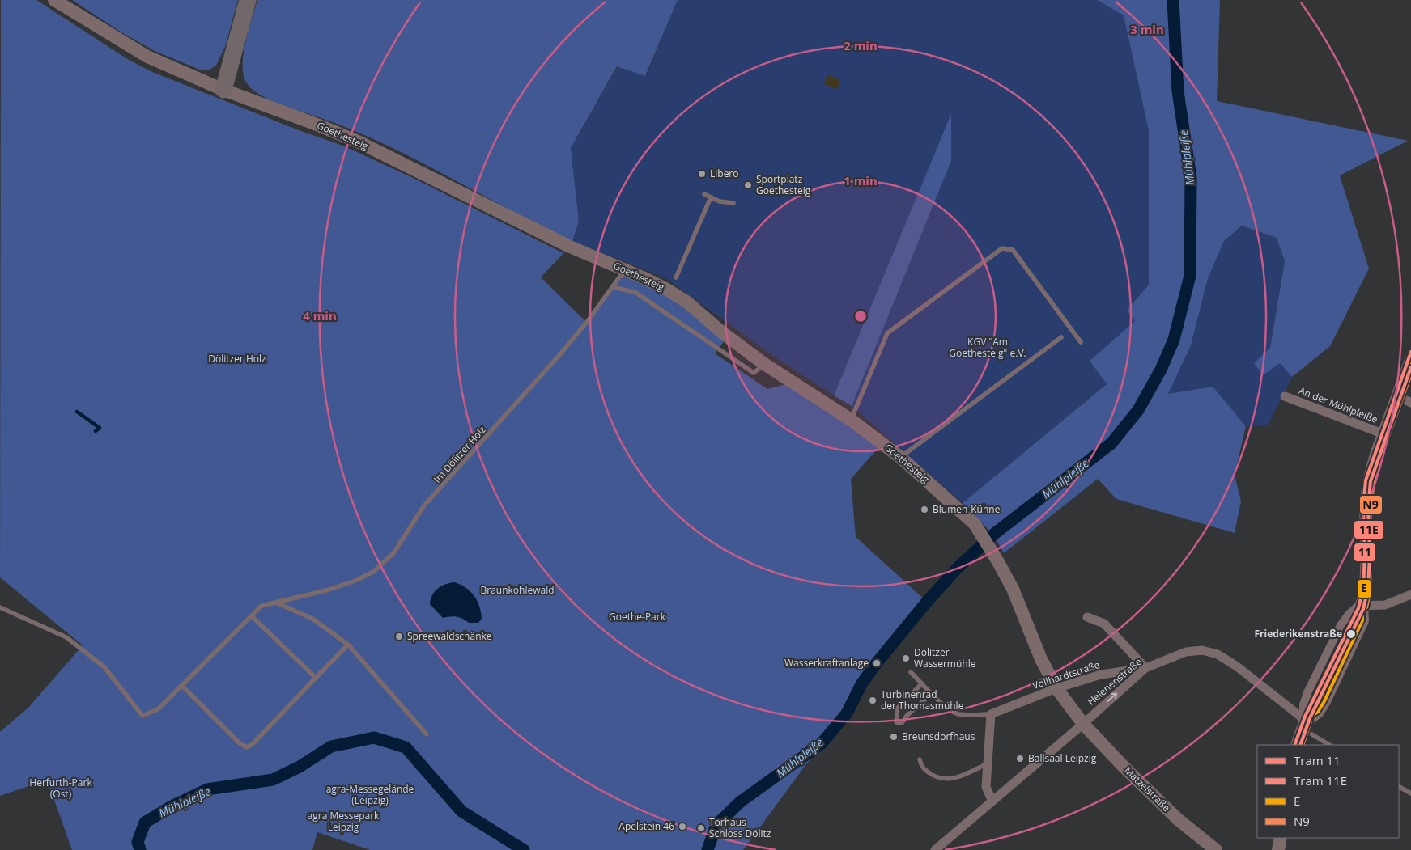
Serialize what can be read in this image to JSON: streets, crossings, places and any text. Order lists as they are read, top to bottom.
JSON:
{
  "streets": {
    "main road": ["Goethesteig", "Matzelstraße"],
    "street": ["An der Mühlpleiße", "Vollhardtstraße", "Helenenstraße"],
    "lane": ["Im Dölitzer Holz"]
  },
  "crossings": [
    ["Goethesteig", "Im Dölitzer Holz"],
    ["Goethesteig", "Vollhardtstraße"],
    ["Goethesteig", "Helenenstraße"],
    ["Goethesteig", "Matzelstraße"],
    ["Vollhardtstraße", "Helenenstraße"],
    ["Helenenstraße", "Matzelstraße"]
  ],
  "water": ["Mühlpleiße"],
  "parks": [
    "KGV \"Am Goethesteig\" e.V.",
    "Dölitzer Holz",
    "Braunkohlewald",
    "Goethe-Park",
    "Herfurth-Park (Ost)",
    "agra-Messegelände (Leipzig)",
    "agra Messepark Leipzig"
  ],
  "places": [
    "Libero",
    "Sportplatz Goethesteig",
    "Blumen-Kühne",
    "Friederikenstraße",
    "Spreewaldschänke",
    "Dölitzer Wassermühle",
    "Wasserkraftanlage",
    "Turbinenrad der Thomasmühle",
    "Breunsdorfhaus",
    "Ballsaal Leipzig",
    "Apelstein 46",
    "Torhaus Schloss Dölitz"
  ],
  "lines": [
    "tram line 11",
    "transit line E",
    "tram line 11E",
    "transit line N9"
  ],
  "legend": [
    "Tram 11",
    "Tram 11E",
    "E",
    "N9"
  ],
  "rings": [
    "3 min",
    "2 min",
    "1 min",
    "4 min"
  ]
}
